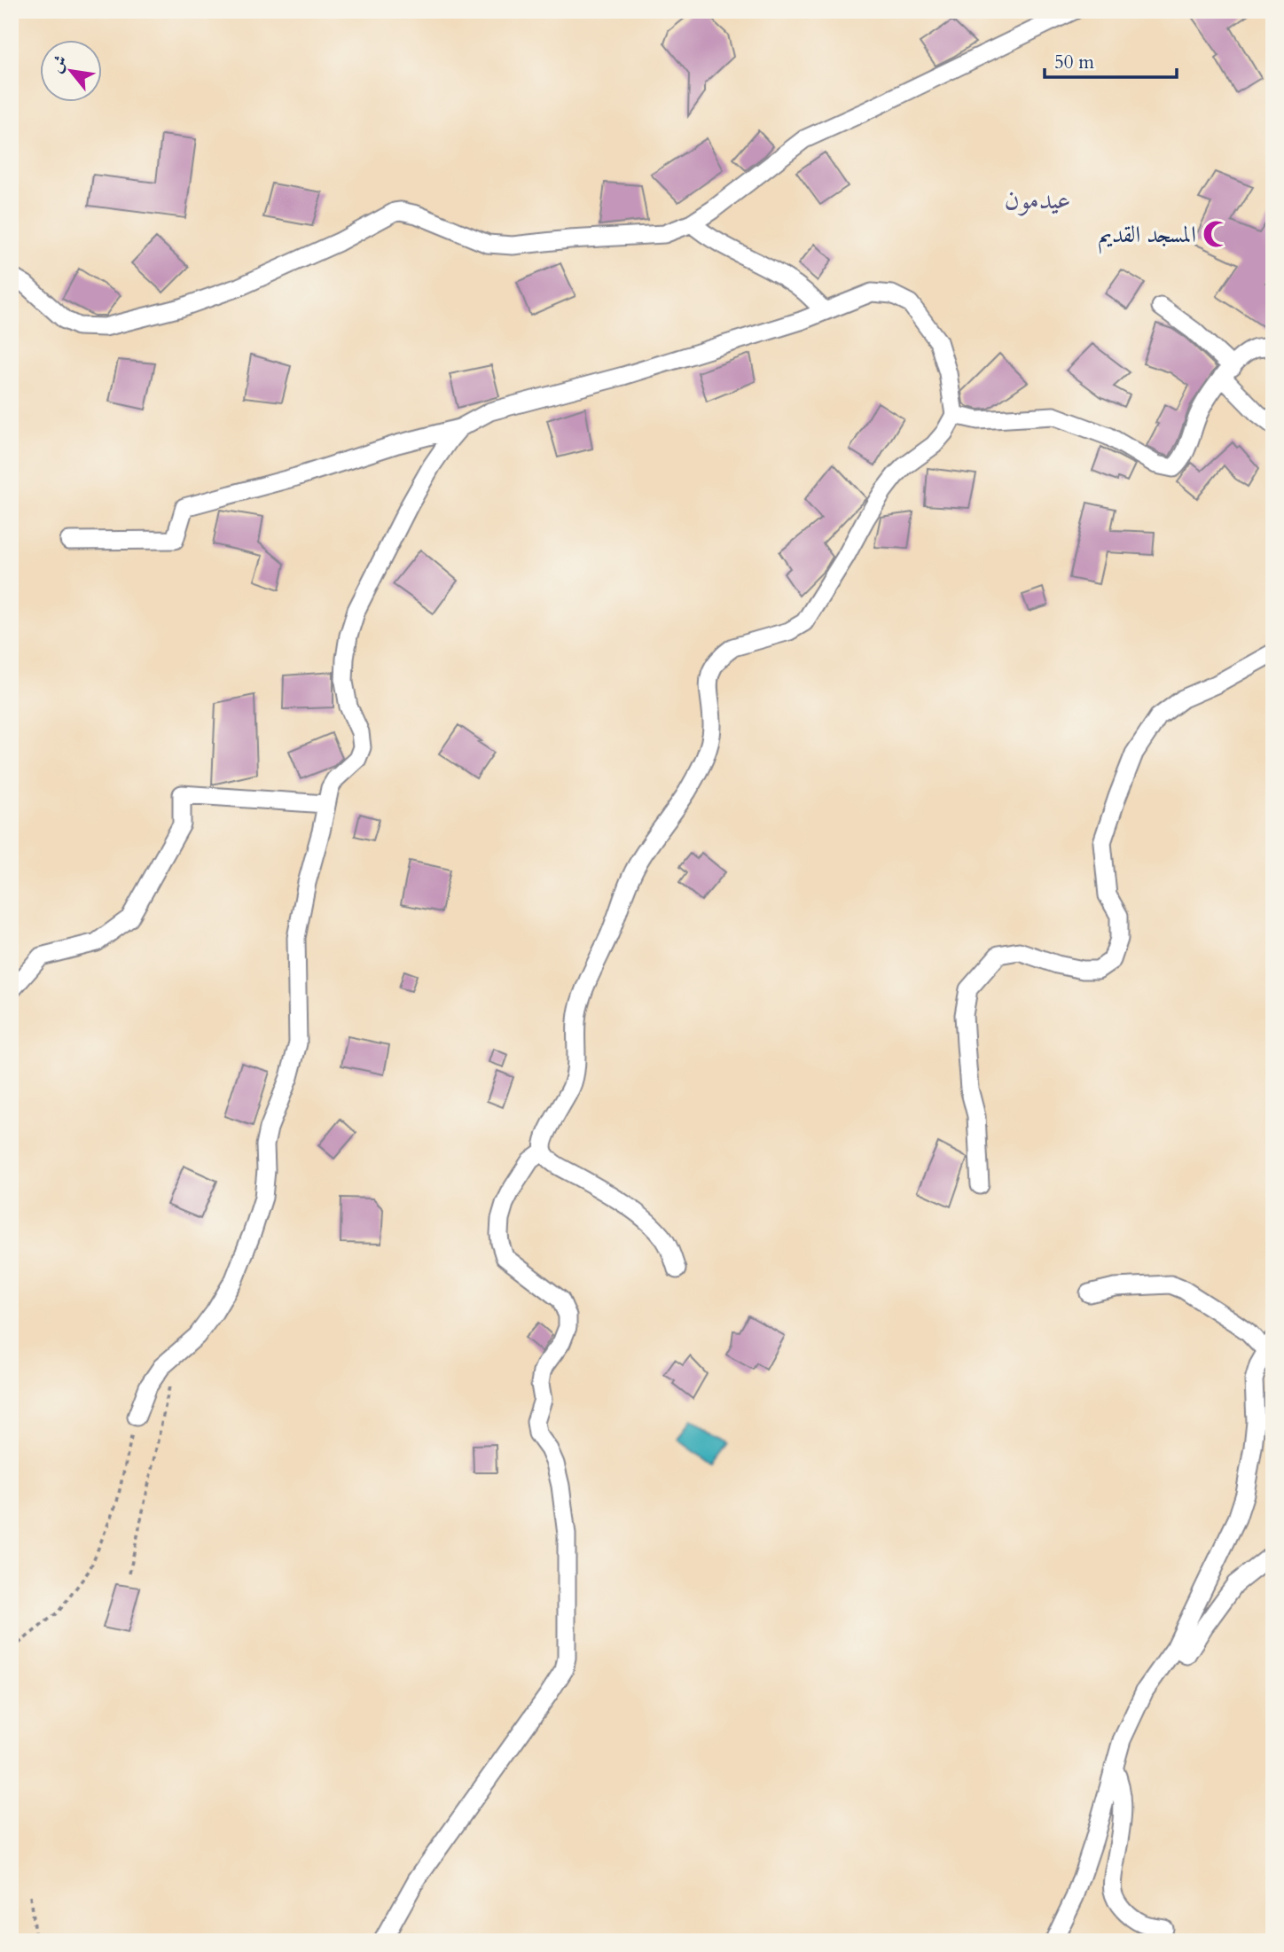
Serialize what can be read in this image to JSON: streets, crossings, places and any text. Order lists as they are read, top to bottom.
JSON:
{
  "districts": ["عيدمون"],
  "places": {
    "mosque": ["المسجد القديم"]
  },
  "scale_bar": "50 m",
  "north": "top left"
}
